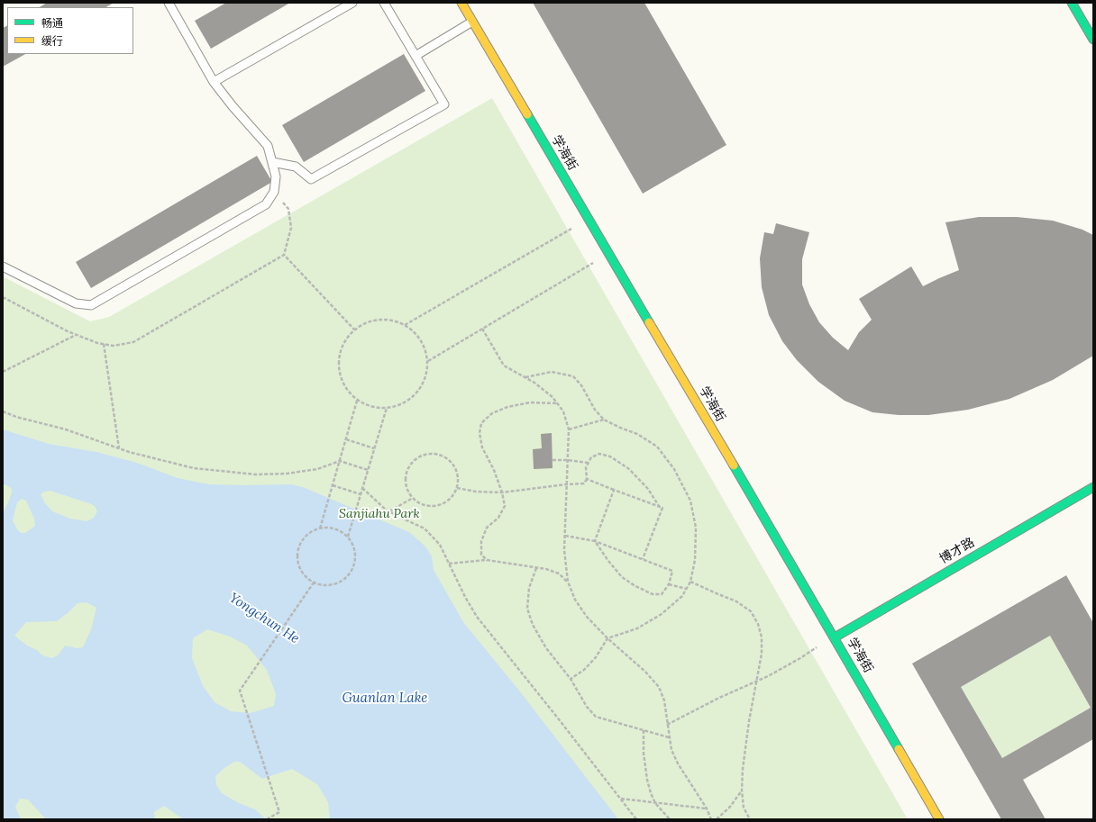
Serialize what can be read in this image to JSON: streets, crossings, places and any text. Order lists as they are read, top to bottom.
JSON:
{
  "streets": {
    "street": ["学海街", "博才路"]
  },
  "crossings": [
    ["学海街", "博才路"]
  ],
  "water": ["Yongchun He", "Guanlan Lake"],
  "parks": ["Sanjiahu Park"],
  "legend": ["畅通", "缓行"]
}
